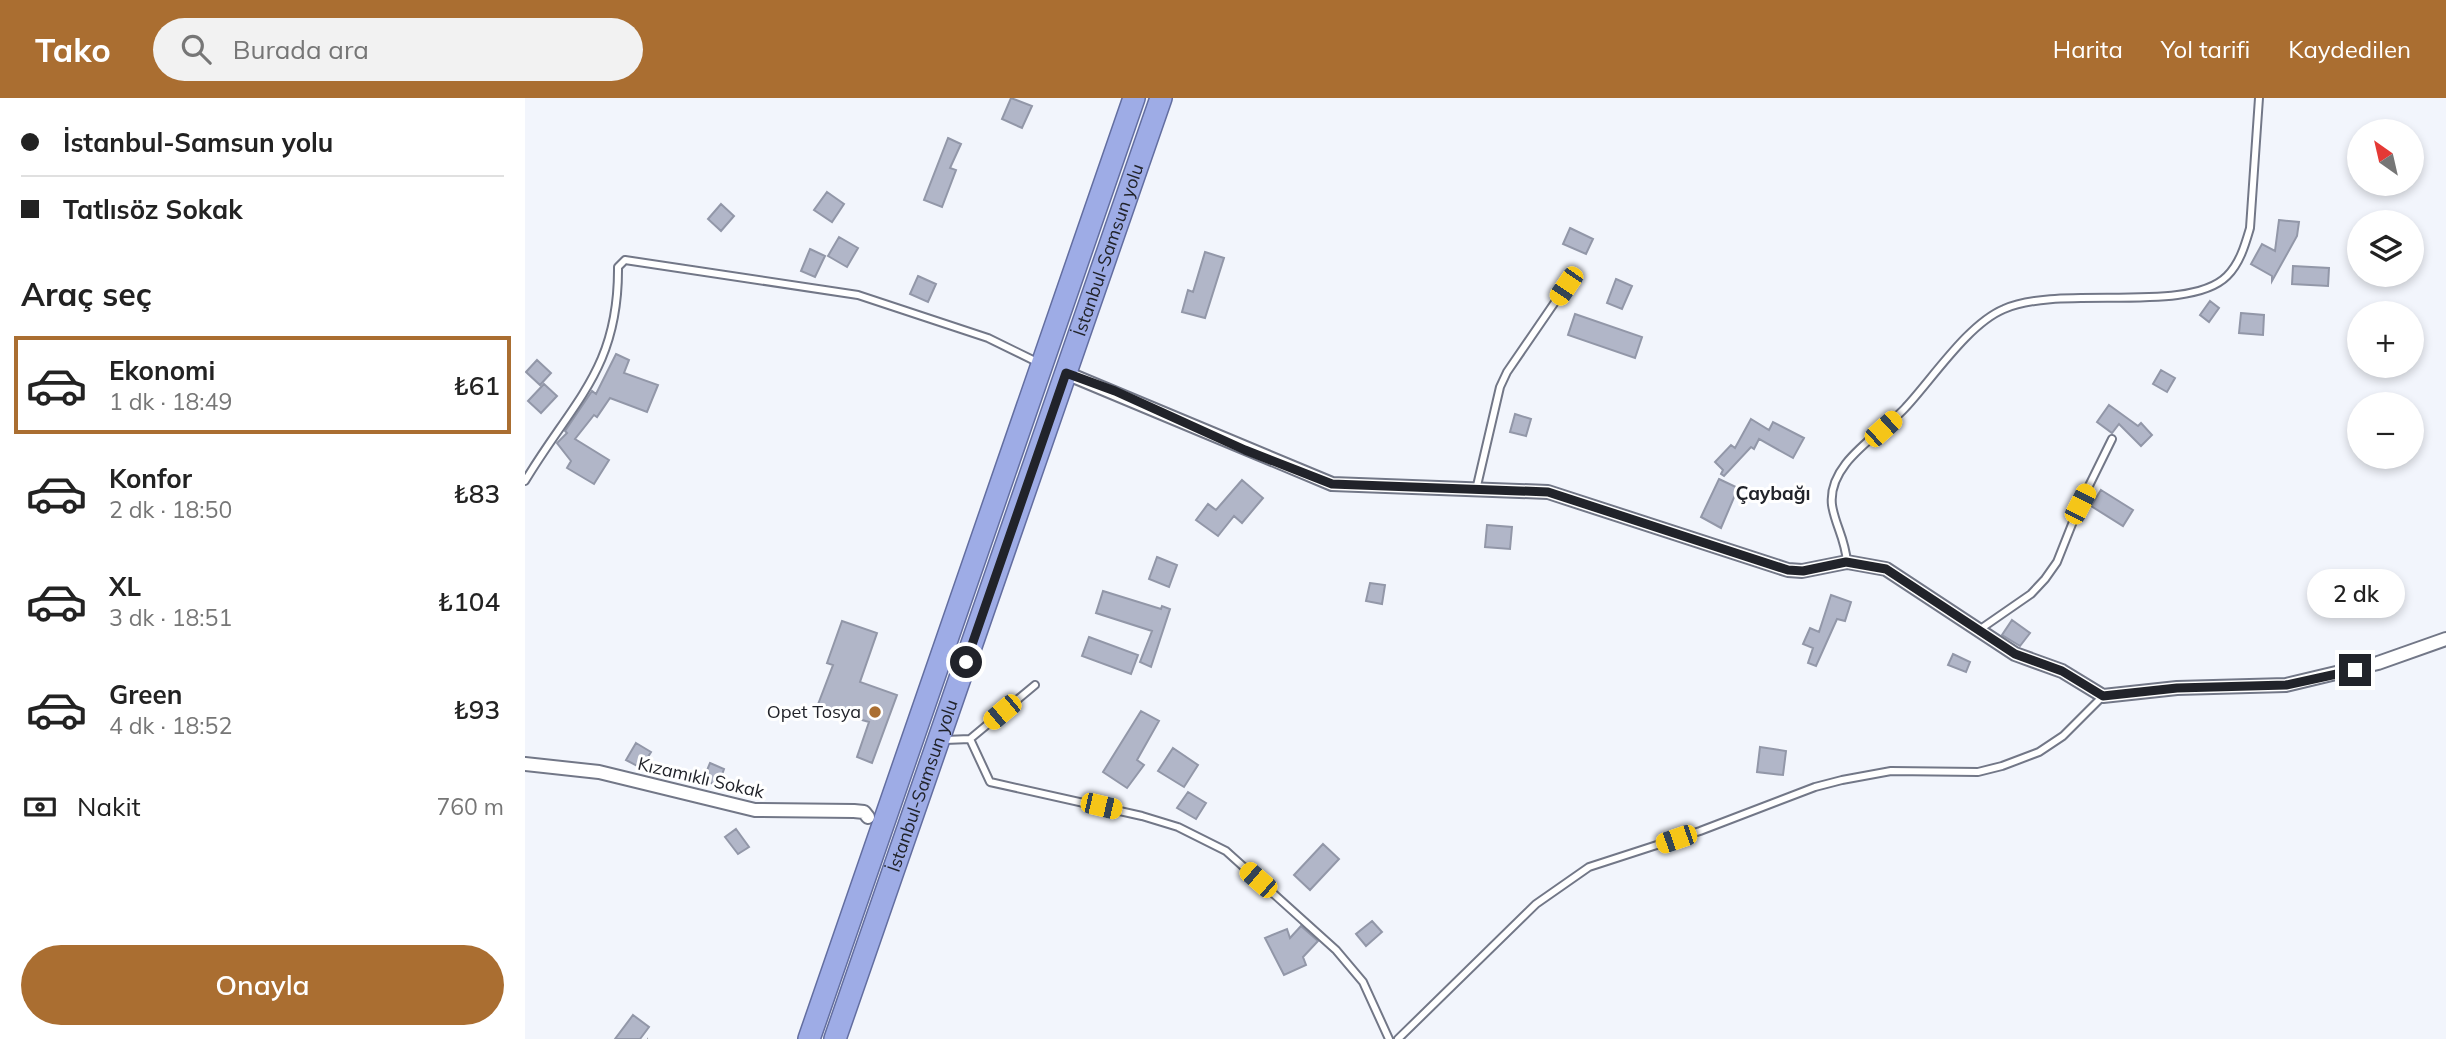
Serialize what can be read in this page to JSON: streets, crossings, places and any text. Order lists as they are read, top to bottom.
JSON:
{
  "streets": {
    "highway": ["İstanbul-Samsun yolu"],
    "street": ["Kızamıklı Sokak"]
  },
  "districts": ["Çaybağı"],
  "places": ["Opet Tosya"],
  "north": "top left",
  "page": {
    "header": "Tako",
    "search": "Burada ara",
    "nav": ["Harita", "Yol tarifi", "Kaydedilen"],
    "banner": ["İstanbul-Samsun yolu", "Tatlısöz Sokak"],
    "map_buttons": ["+", "−"],
    "heading": "Araç seç",
    "list": [
      {
        "name": "Ekonomi",
        "note": "1 dk · 18:49",
        "value": "₺61"
      },
      {
        "name": "Konfor",
        "note": "2 dk · 18:50",
        "value": "₺83"
      },
      {
        "name": "XL",
        "note": "3 dk · 18:51",
        "value": "₺104"
      },
      {
        "name": "Green",
        "note": "4 dk · 18:52",
        "value": "₺93"
      }
    ],
    "bubble": "2 dk",
    "pay": ["Nakit", "760 m"],
    "buttons": "Onayla"
  }
}
